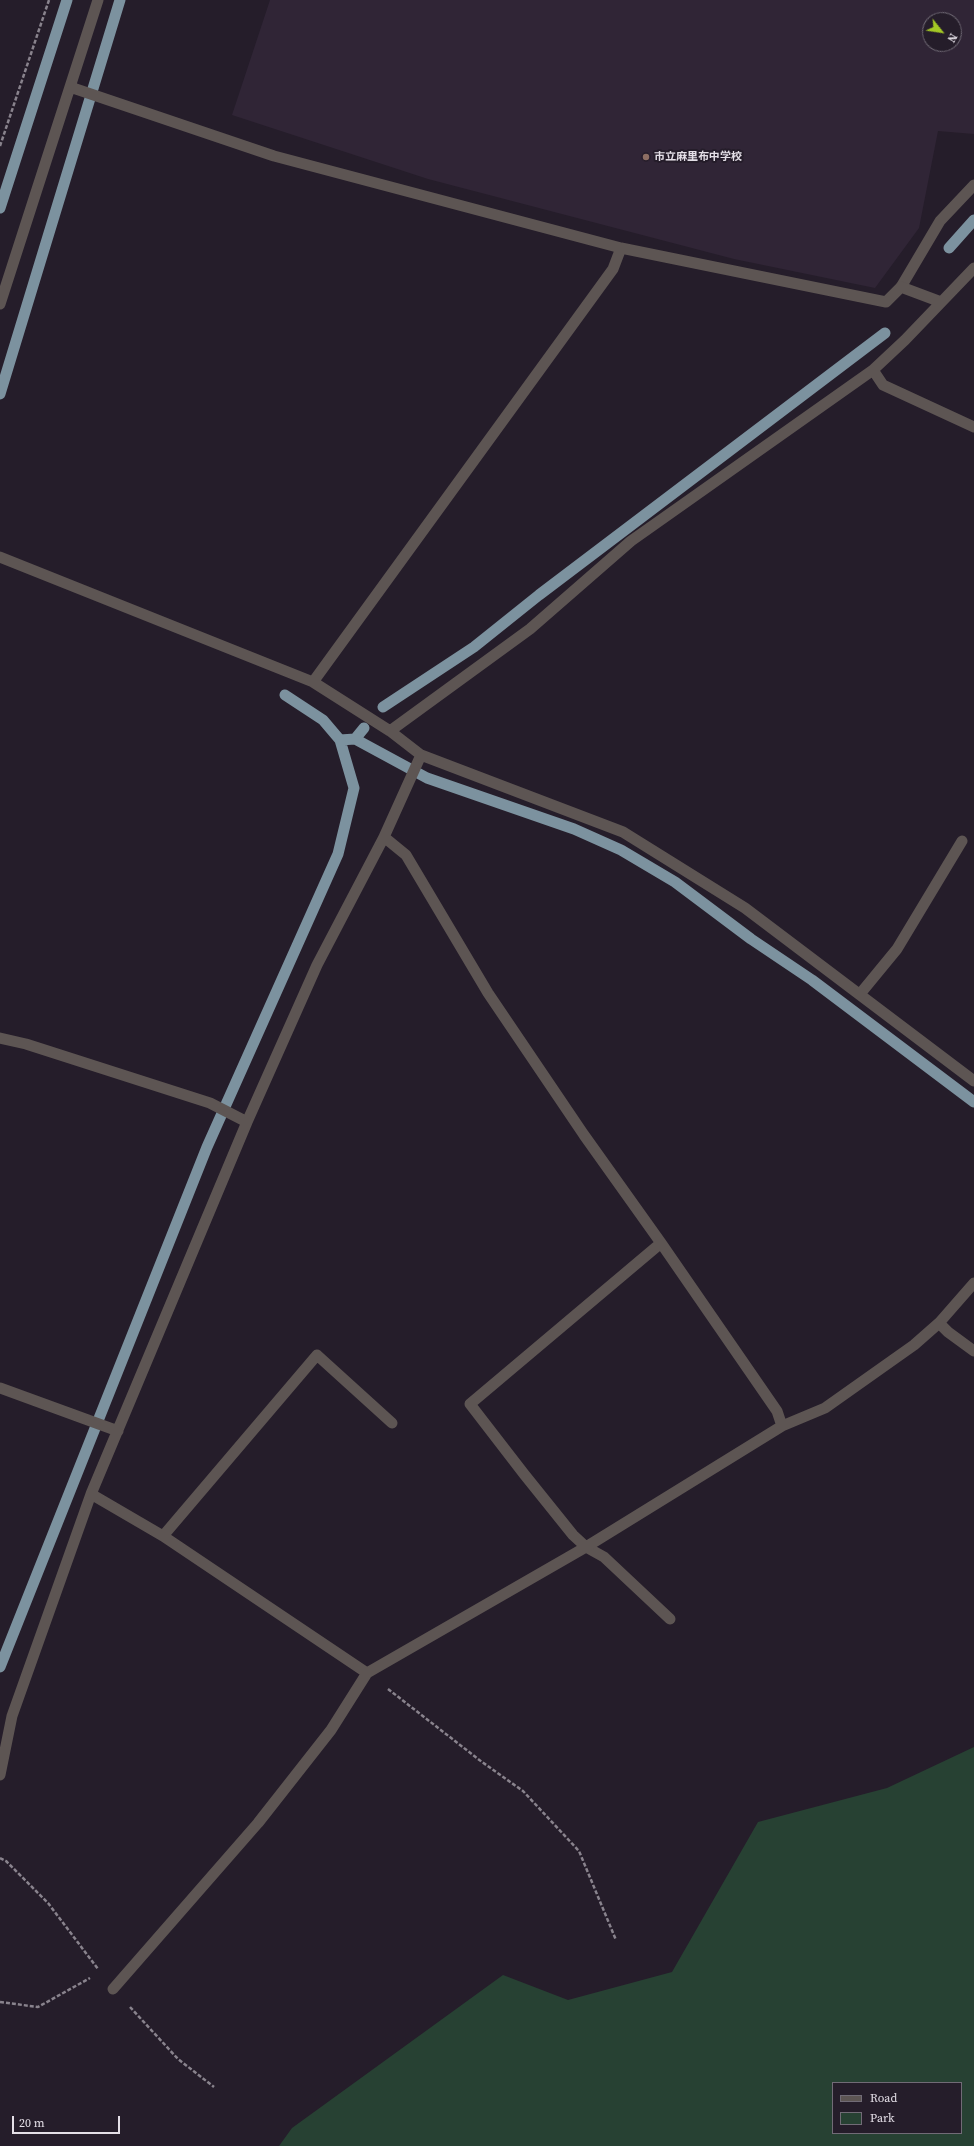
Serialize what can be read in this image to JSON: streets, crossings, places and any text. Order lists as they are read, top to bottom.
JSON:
{
  "places": ["市立麻里布中学校"],
  "legend": ["Road", "Park"],
  "scale_bar": "20 m",
  "north": "bottom right"
}
